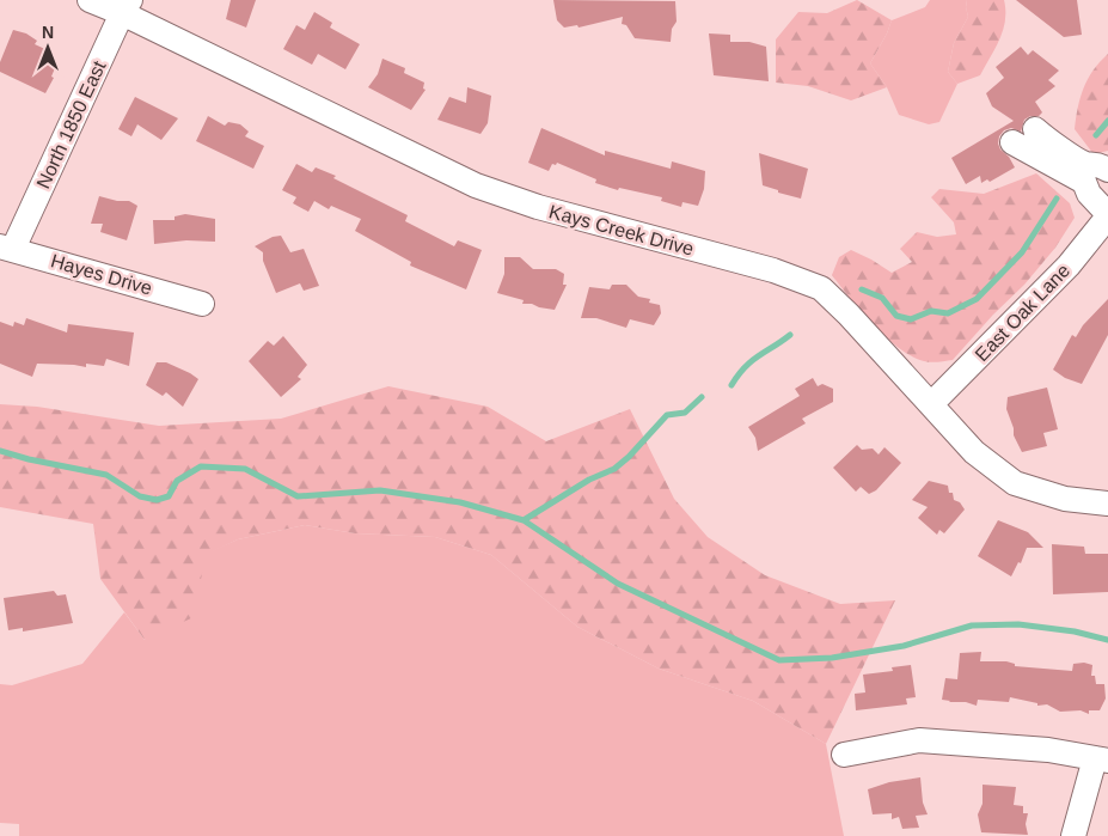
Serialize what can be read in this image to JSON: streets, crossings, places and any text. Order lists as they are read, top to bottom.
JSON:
{
  "streets": {
    "street": [
      "North 1850 East",
      "Kays Creek Drive",
      "Hayes Drive",
      "East Oak Lane"
    ]
  },
  "crossings": [
    ["North 1850 East", "Kays Creek Drive"],
    ["North 1850 East", "Hayes Drive"],
    ["Kays Creek Drive", "East Oak Lane"]
  ],
  "north": "top"
}
